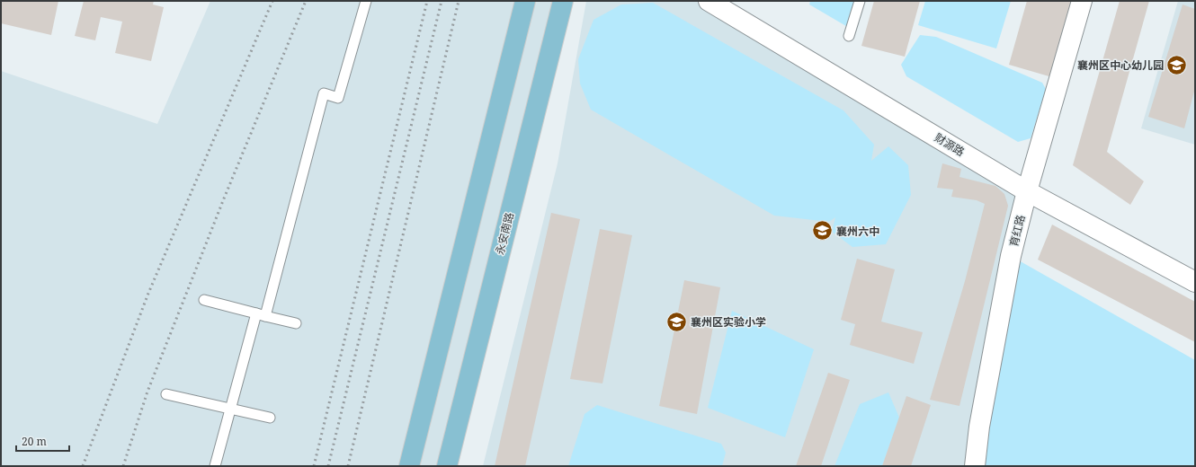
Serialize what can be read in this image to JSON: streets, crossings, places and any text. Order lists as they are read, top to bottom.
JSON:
{
  "streets": {
    "main road": ["永安南路"],
    "street": ["财源路", "育红路"]
  },
  "crossings": [
    ["财源路", "育红路"]
  ],
  "places": {
    "school or university": ["襄州区中心幼儿园", "襄州六中", "襄州区实验小学"]
  },
  "scale_bar": "20 m"
}
